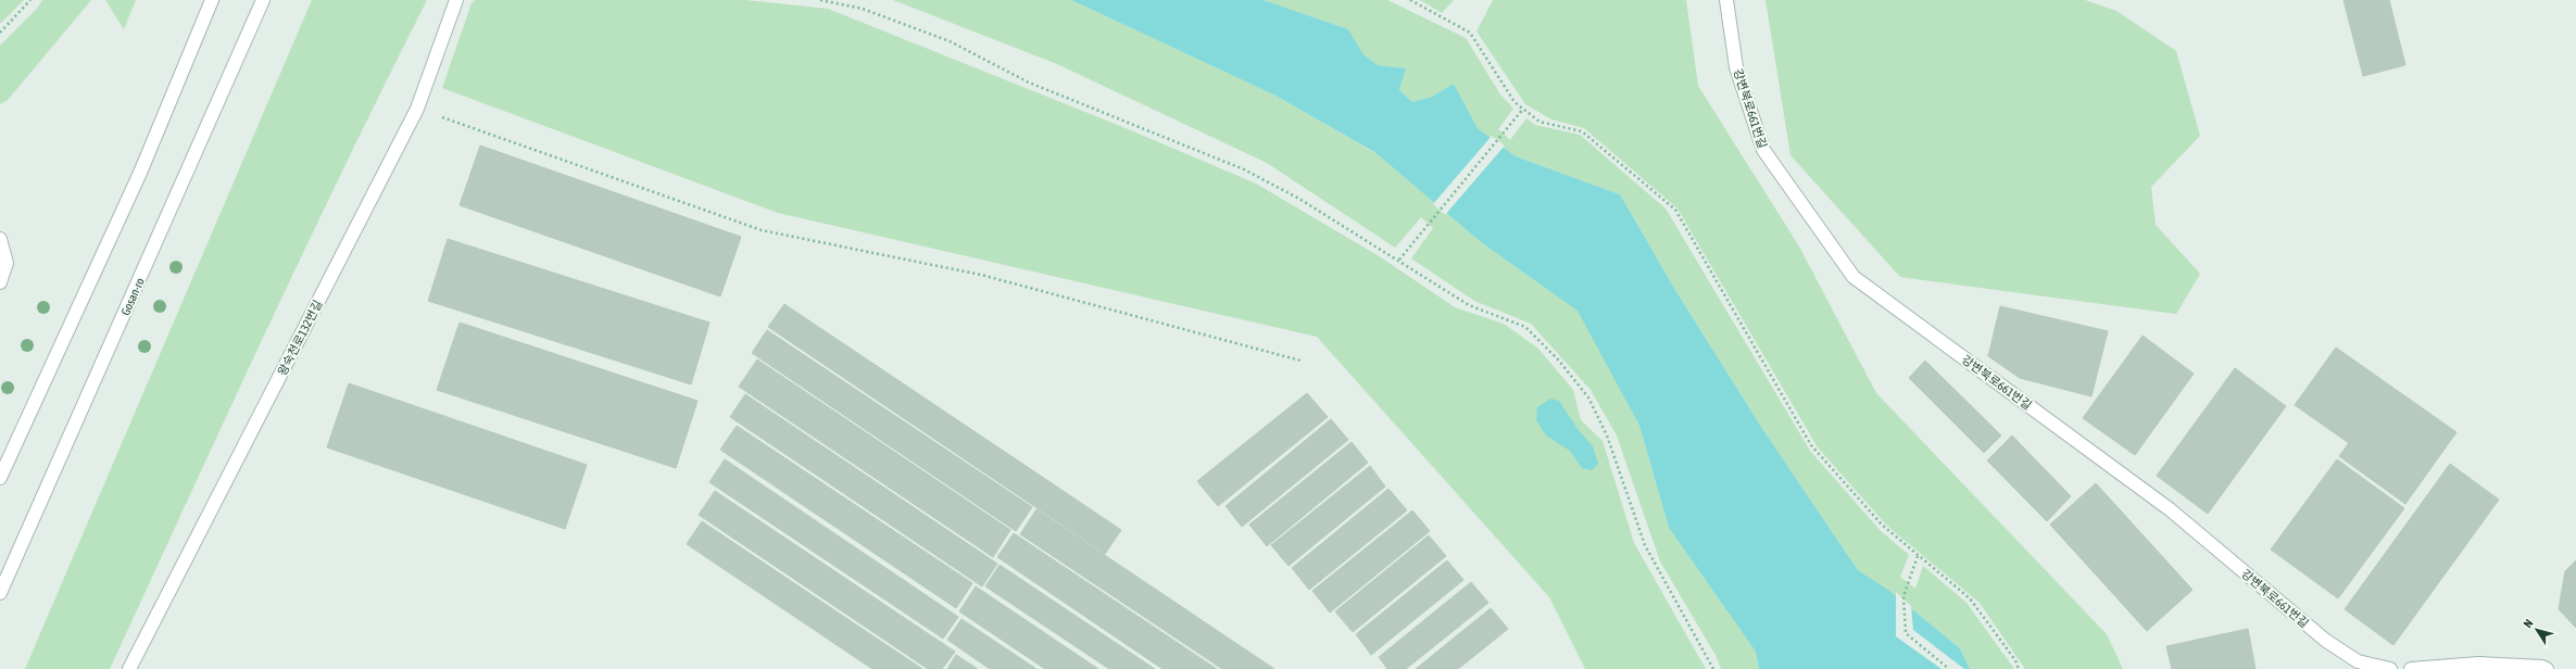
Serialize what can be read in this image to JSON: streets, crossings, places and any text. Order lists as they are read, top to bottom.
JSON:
{
  "streets": {
    "street": ["강변북로661번길", "Gosan-ro", "왕숙천로132번길"]
  },
  "north": "top left"
}
